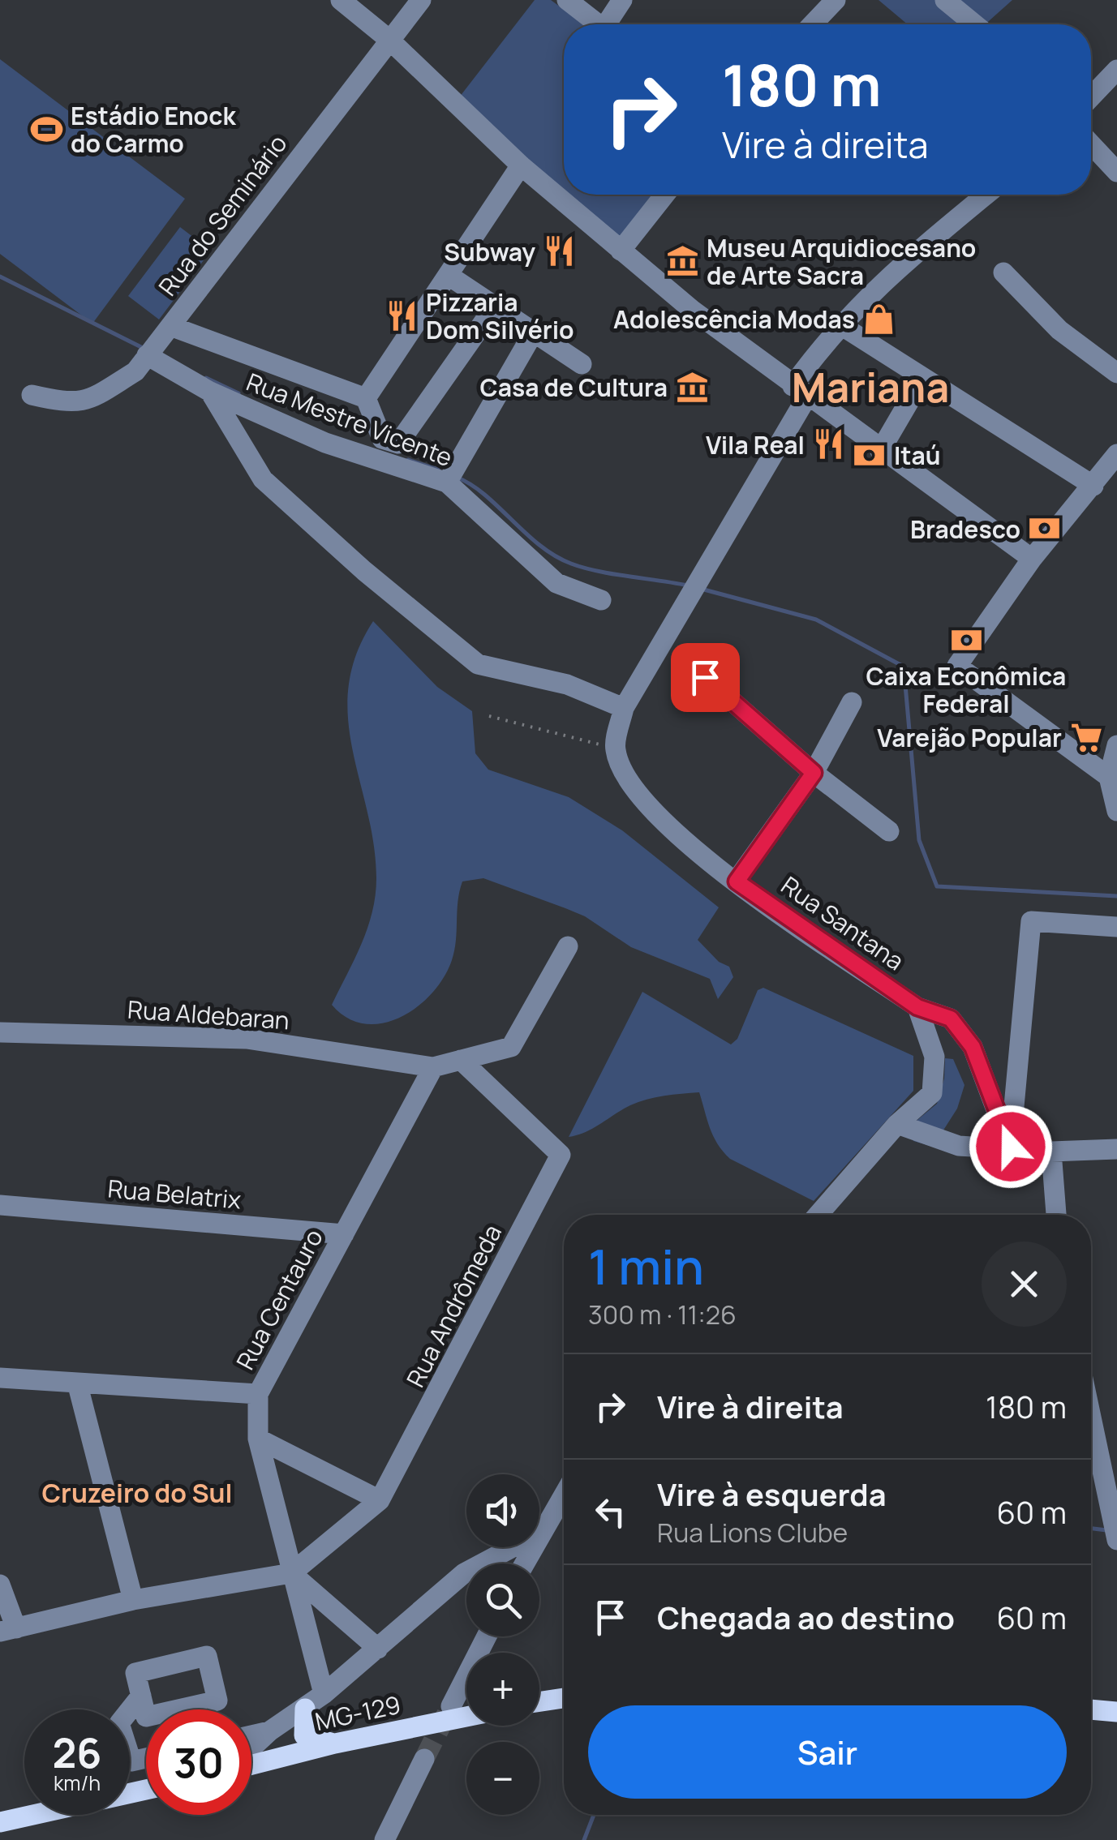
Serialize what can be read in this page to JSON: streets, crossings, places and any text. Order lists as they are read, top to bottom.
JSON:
{
  "streets": {
    "main road": ["MG-129"],
    "street": [
      "Rua do Seminário",
      "Rua Mestre Vicente",
      "Rua Santana",
      "Rua Aldebaran",
      "Rua Belatrix",
      "Rua Centauro",
      "Rua Andrômeda"
    ]
  },
  "crossings": [
    ["Rua do Seminário", "Rua Mestre Vicente"],
    ["Rua Aldebaran", "Rua Centauro"],
    ["Rua Aldebaran", "Rua Andrômeda"],
    ["Rua Belatrix", "Rua Centauro"],
    ["Rua Centauro", "Rua Andrômeda"]
  ],
  "districts": ["Mariana", "Cruzeiro do Sul"],
  "places": {
    "sports": ["Estádio Enock do Carmo"],
    "restaurant": ["Subway", "Pizzaria Dom Silvério", "Vila Real"],
    "museum": ["Museu Arquidiocesano de Arte Sacra", "Casa de Cultura"],
    "shop": ["Adolescência Modas"],
    "bank": ["Itaú", "Bradesco", "Caixa Econômica Federal"],
    "supermarket": ["Varejão Popular"]
  },
  "page": {
    "turn": ["180 m", "Vire à direita"],
    "heading": ["1 min", "300 m · 11:26"],
    "list": [
      {
        "name": "Vire à direita",
        "value": "180 m"
      },
      {
        "name": "Vire à esquerda",
        "note": "Rua Lions Clube",
        "value": "60 m"
      },
      {
        "name": "Chegada ao destino",
        "value": "60 m"
      }
    ],
    "map_buttons": ["+", "−"],
    "buttons": "Sair",
    "speed": "26 km/h",
    "limit": "30"
  }
}
